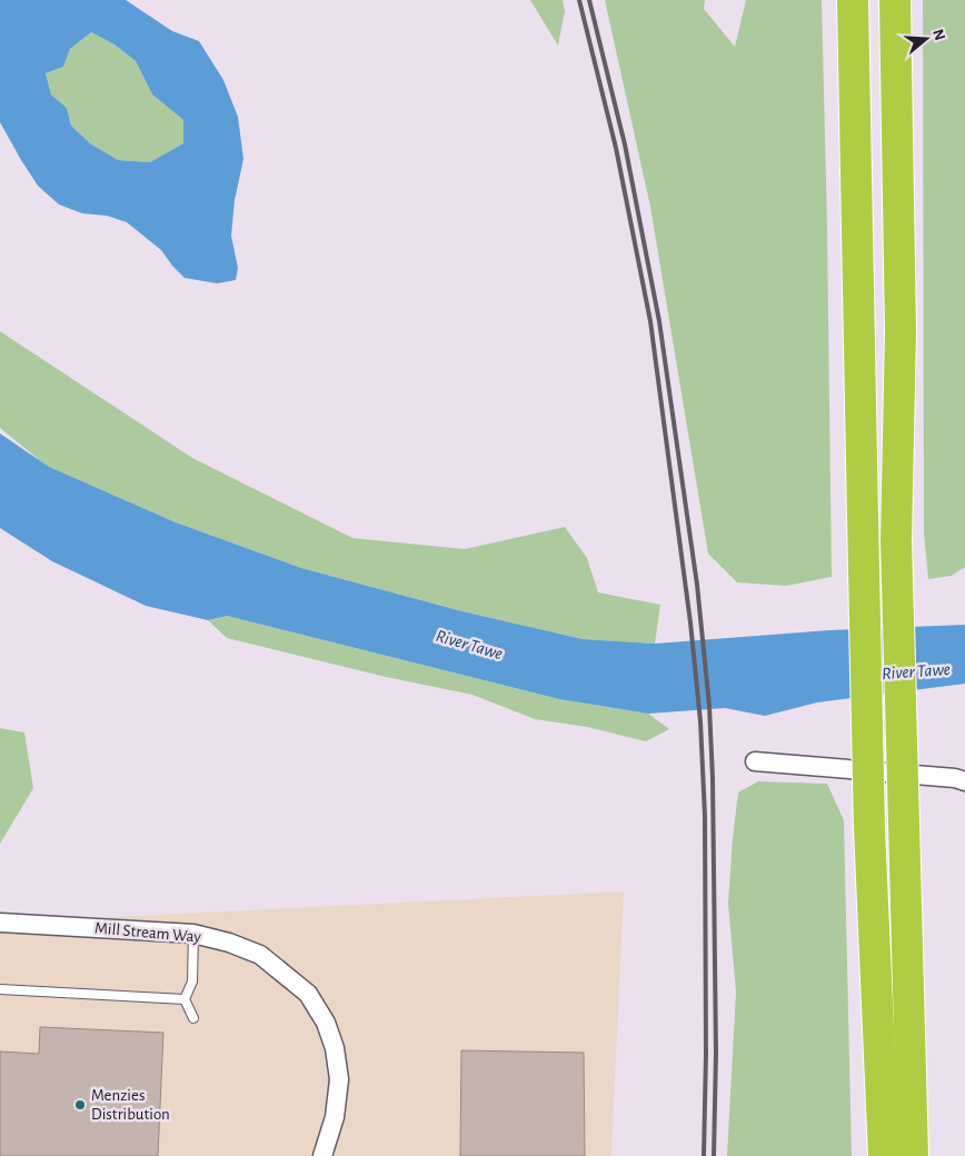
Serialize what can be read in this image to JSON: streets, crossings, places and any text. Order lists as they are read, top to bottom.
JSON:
{
  "streets": {
    "street": ["Mill Stream Way"]
  },
  "water": ["River Tawe"],
  "places": ["Menzies Distribution"],
  "north": "right"
}
